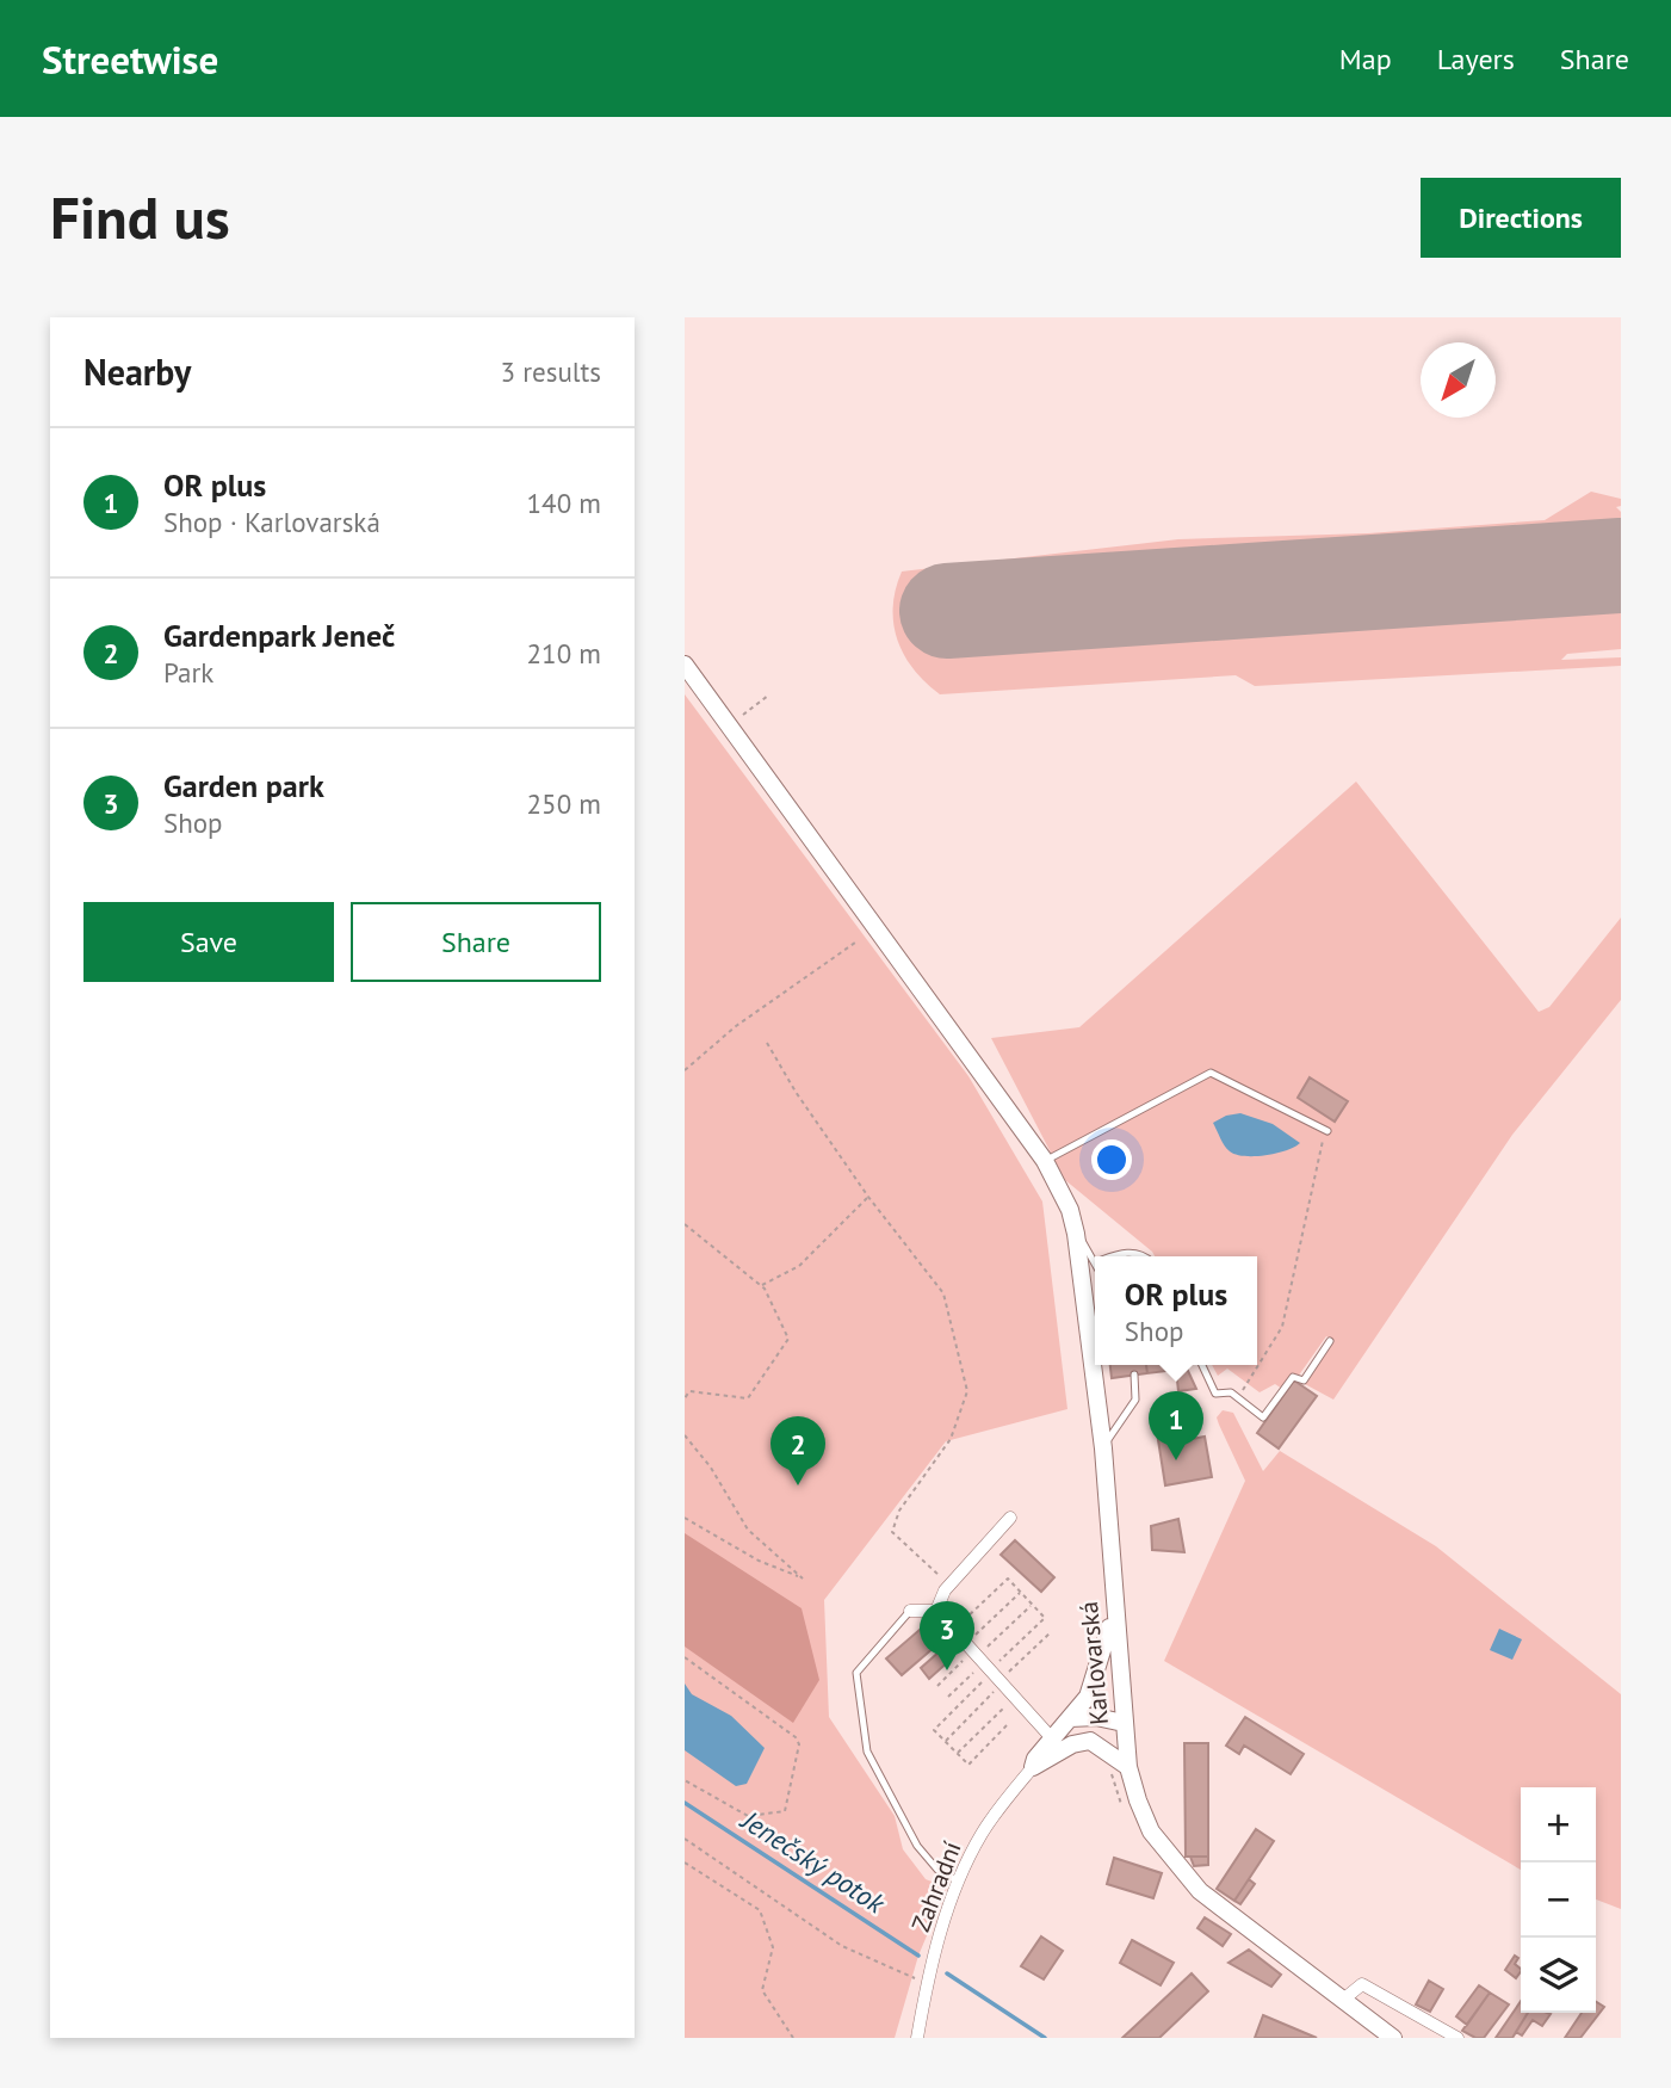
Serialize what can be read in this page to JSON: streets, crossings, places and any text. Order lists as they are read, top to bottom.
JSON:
{
  "streets": {
    "main road": ["Karlovarská"],
    "street": ["Zahradní"]
  },
  "water": ["Jenečský potok"],
  "north": "bottom left",
  "page": {
    "header": "Streetwise",
    "nav": ["Map", "Layers", "Share"],
    "buttons": [
      "Directions",
      ["Save", "Share"]
    ],
    "title": "Find us",
    "heading": ["Nearby", "3 results"],
    "list": [
      {
        "mark": "1",
        "name": "OR plus",
        "note": "Shop · Karlovarská",
        "value": "140 m"
      },
      {
        "mark": "2",
        "name": "Gardenpark Jeneč",
        "note": "Park",
        "value": "210 m"
      },
      {
        "mark": "3",
        "name": "Garden park",
        "note": "Shop",
        "value": "250 m"
      }
    ],
    "popup": ["OR plus", "Shop"],
    "pins": ["1", "2", "3"],
    "map_buttons": ["+", "−"]
  }
}
